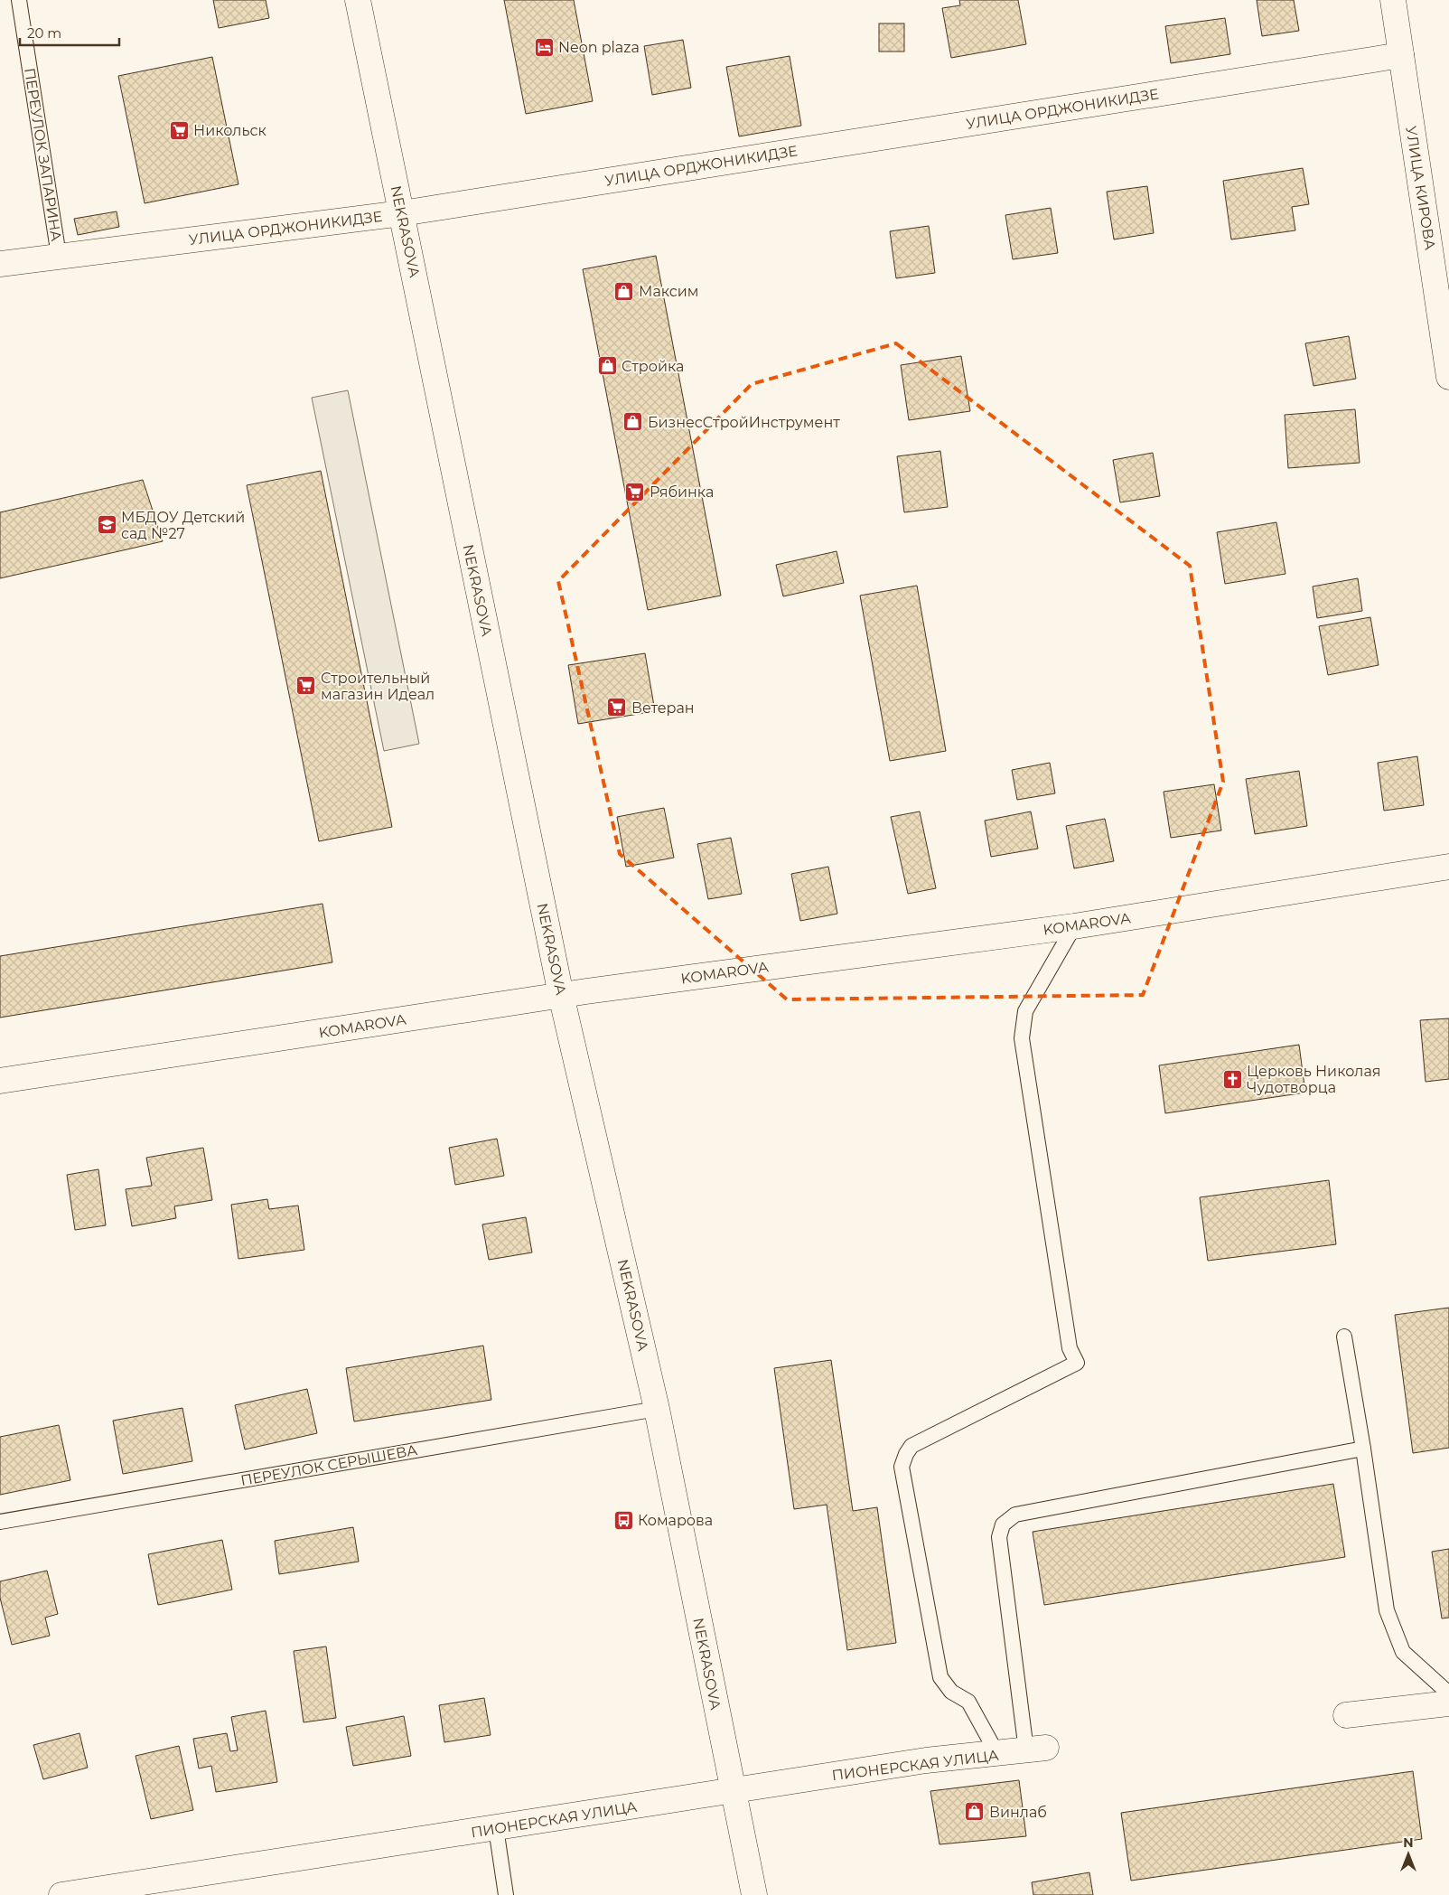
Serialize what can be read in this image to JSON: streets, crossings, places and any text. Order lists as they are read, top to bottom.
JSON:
{
  "streets": {
    "main road": [
      "УЛИЦА ОРДЖОНИКИДЗЕ",
      "УЛИЦА КИРОВА",
      "NEKRASOVA",
      "KOMAROVA",
      "ПИОНЕРСКАЯ УЛИЦА"
    ],
    "lane": ["ПЕРЕУЛОК ЗАПАРИНА", "ПЕРЕУЛОК СЕРЫШЕВА"]
  },
  "crossings": [
    ["УЛИЦА ОРДЖОНИКИДЗЕ", "ПЕРЕУЛОК ЗАПАРИНА"],
    ["УЛИЦА ОРДЖОНИКИДЗЕ", "УЛИЦА КИРОВА"],
    ["УЛИЦА ОРДЖОНИКИДЗЕ", "NEKRASOVA"],
    ["NEKRASOVA", "KOMAROVA"],
    ["NEKRASOVA", "ПЕРЕУЛОК СЕРЫШЕВА"],
    ["NEKRASOVA", "ПИОНЕРСКАЯ УЛИЦА"]
  ],
  "places": {
    "hotel": ["Neon plaza"],
    "supermarket": [
      "Никольск",
      "Рябинка",
      "Строительный магазин Идеал",
      "Ветеран"
    ],
    "shop": [
      "Максим",
      "Стройка",
      "БизнесСтройИнструмент",
      "Винлаб"
    ],
    "school or university": ["МБДОУ Детский сад №27"],
    "church": ["Церковь Николая Чудотворца"],
    "bus stop": ["Комарова"]
  },
  "scale_bar": "20 m",
  "north": "top"
}
